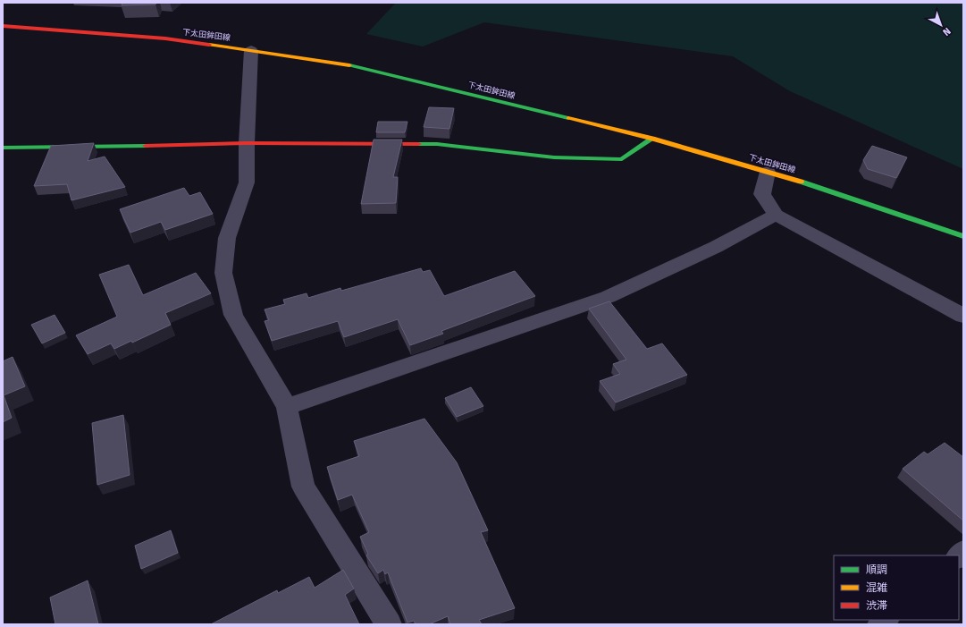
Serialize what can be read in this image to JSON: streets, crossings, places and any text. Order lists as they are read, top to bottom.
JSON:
{
  "streets": {
    "main road": ["下太田鉾田線"]
  },
  "legend": ["順調", "混雑", "渋滞"],
  "north": "bottom right"
}
